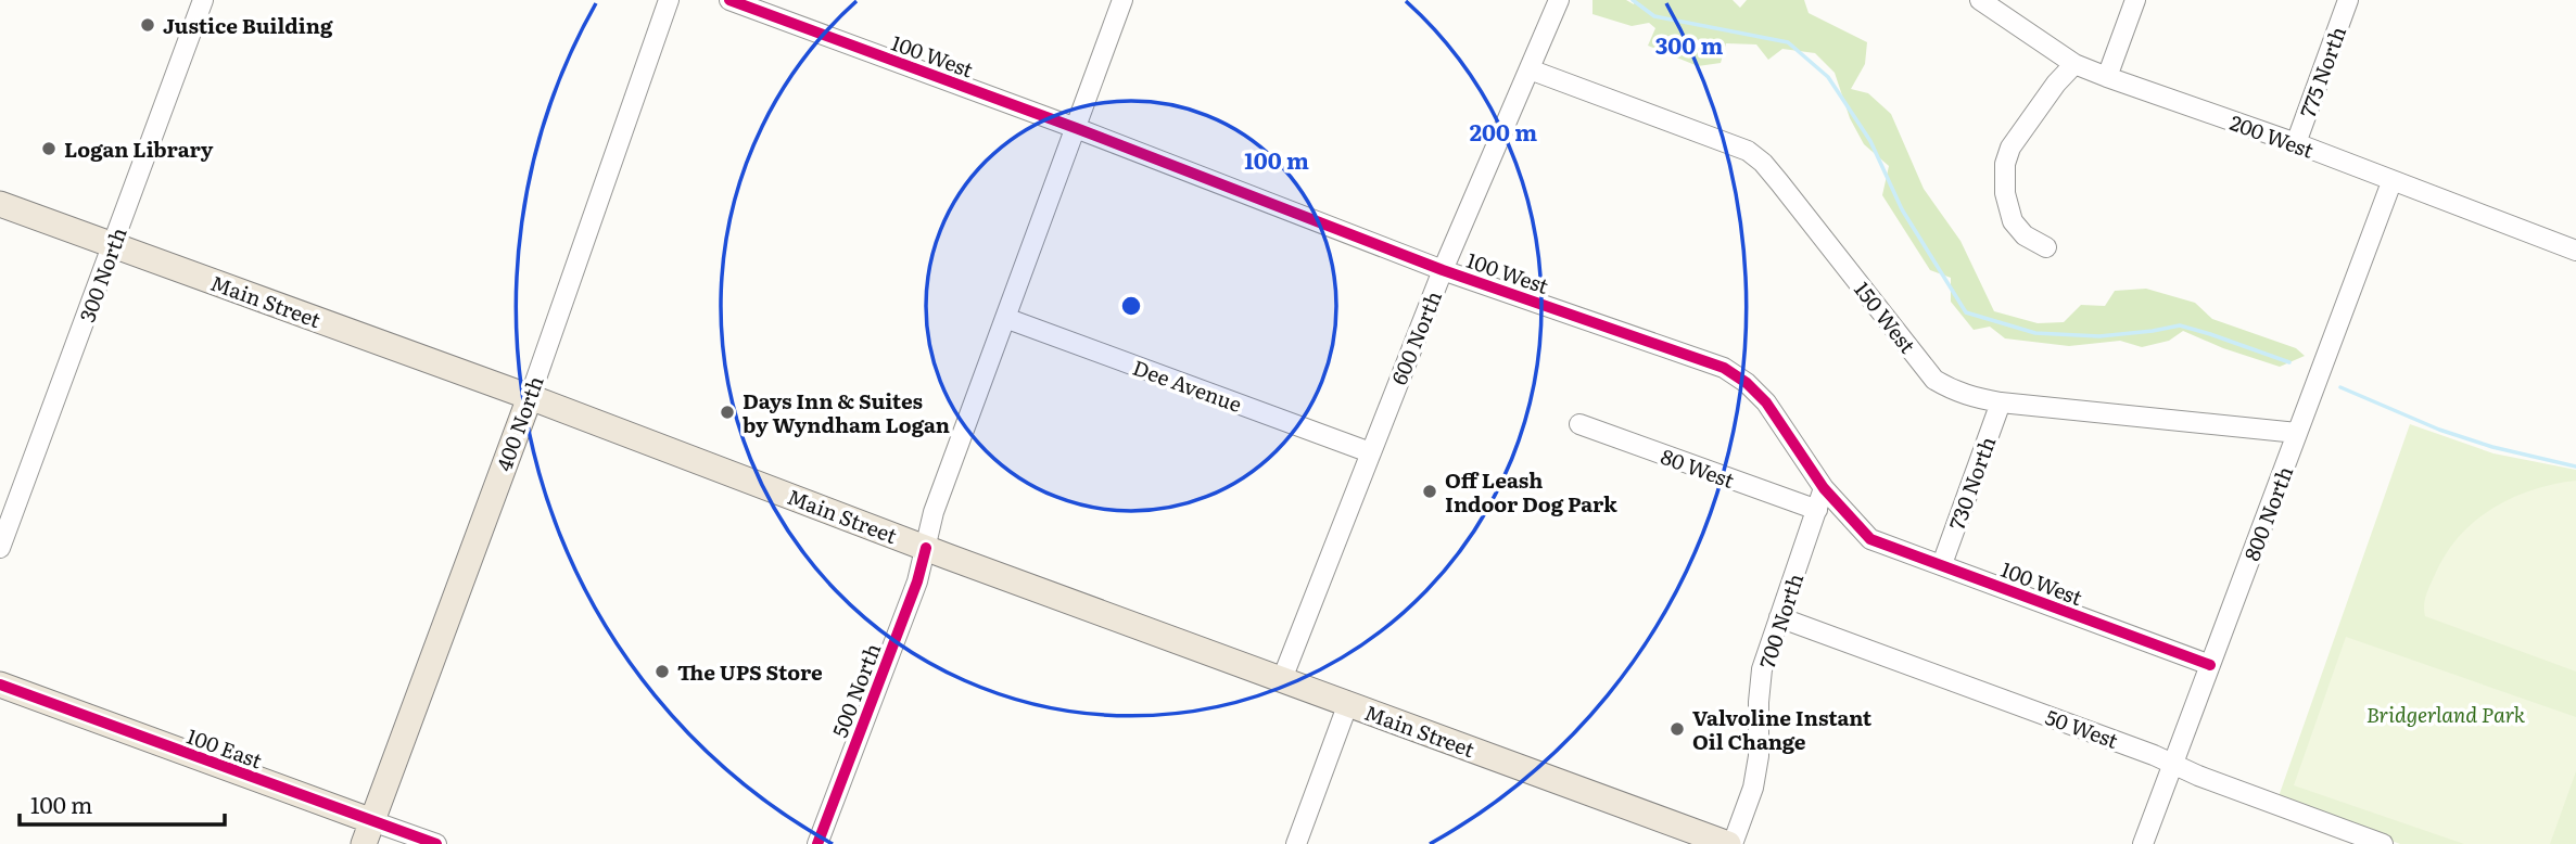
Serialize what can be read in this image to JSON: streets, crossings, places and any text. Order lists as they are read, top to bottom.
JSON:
{
  "streets": {
    "main road": ["Main Street", "400 North", "100 East"],
    "street": [
      "100 West",
      "775 North",
      "200 West",
      "300 North",
      "150 West",
      "600 North",
      "Dee Avenue",
      "80 West",
      "730 North",
      "800 North",
      "700 North",
      "500 North",
      "50 West"
    ]
  },
  "crossings": [
    ["100 West", "600 North"],
    ["100 West", "730 North"],
    ["100 West", "800 North"],
    ["100 West", "700 North"],
    ["100 West", "500 North"],
    ["775 North", "200 West"],
    ["200 West", "800 North"],
    ["300 North", "Main Street"],
    ["Main Street", "600 North"],
    ["Main Street", "400 North"],
    ["Main Street", "700 North"],
    ["Main Street", "500 North"],
    ["150 West", "600 North"],
    ["150 West", "730 North"],
    ["150 West", "800 North"],
    ["600 North", "Dee Avenue"],
    ["Dee Avenue", "500 North"],
    ["400 North", "100 East"],
    ["80 West", "700 North"],
    ["800 North", "50 West"],
    ["700 North", "50 West"]
  ],
  "parks": ["Bridgerland Park"],
  "places": [
    "Justice Building",
    "Logan Library",
    "Days Inn & Suites by Wyndham Logan",
    "Off Leash Indoor Dog Park",
    "The UPS Store",
    "Valvoline Instant Oil Change"
  ],
  "scale_bar": "100 m",
  "rings": ["300 m", "200 m", "100 m"]
}
